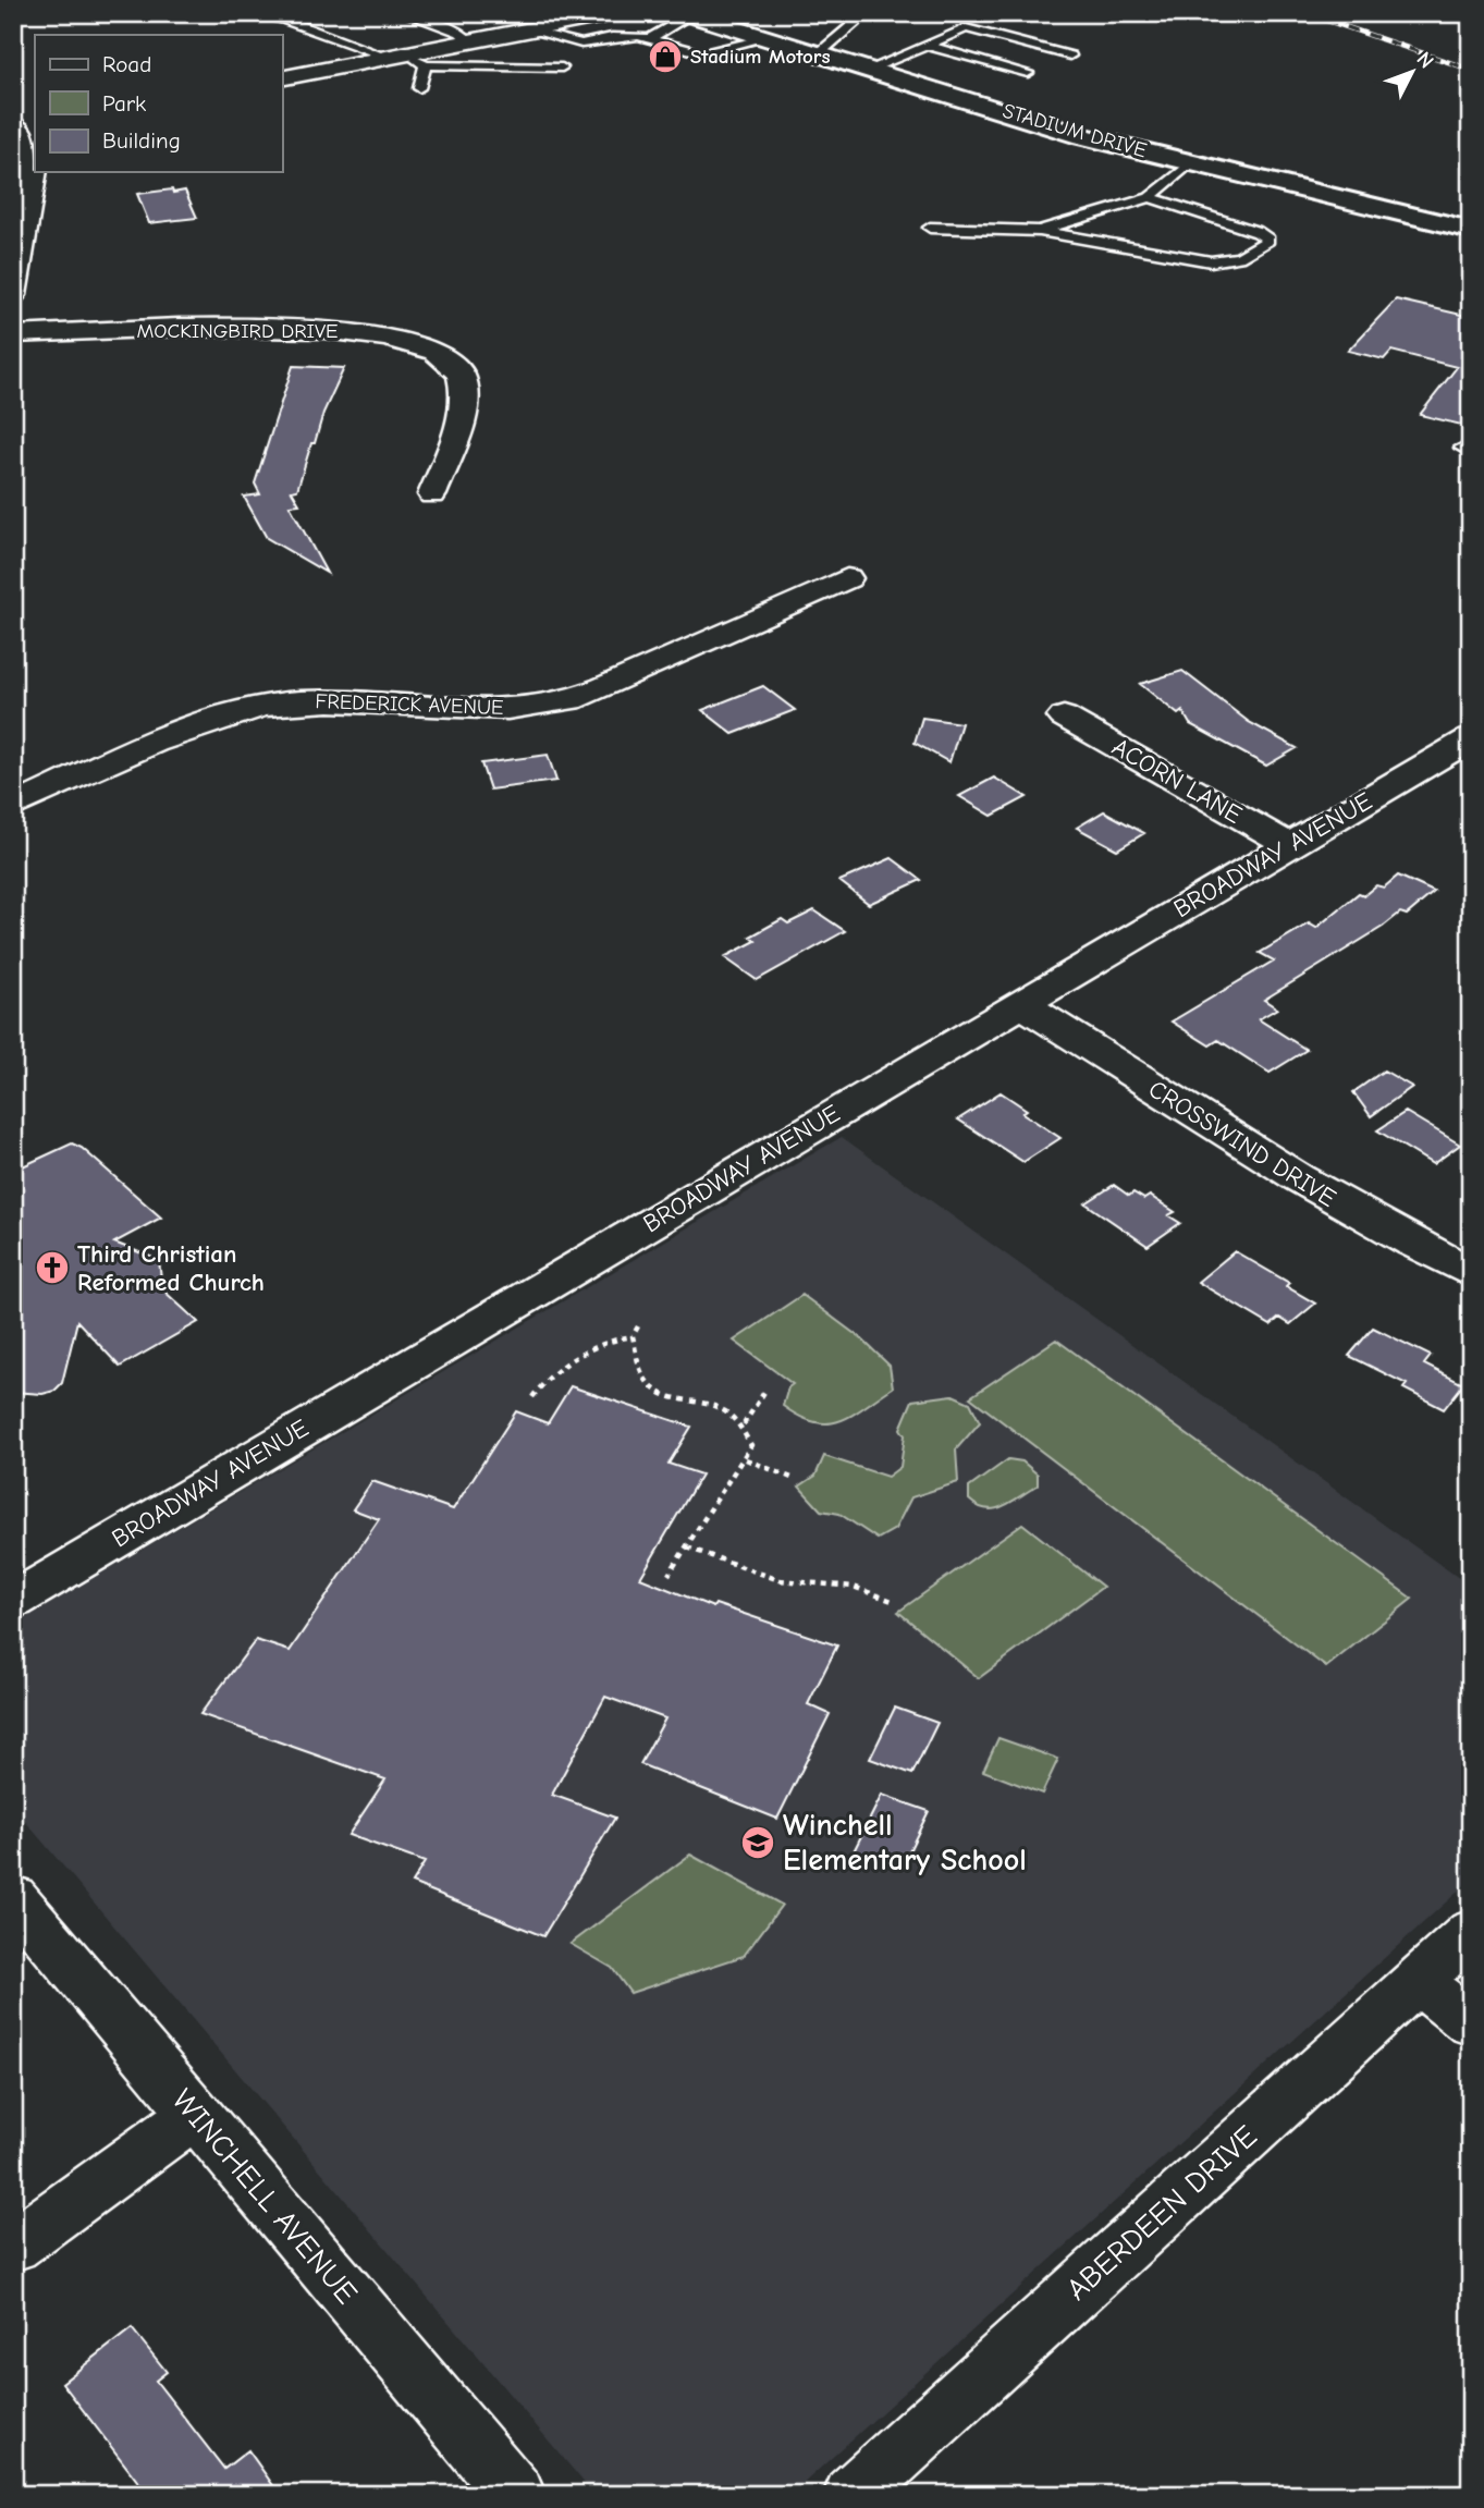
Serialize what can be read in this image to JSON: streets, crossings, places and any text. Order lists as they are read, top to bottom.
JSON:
{
  "streets": {
    "main road": ["STADIUM DRIVE"],
    "street": [
      "MOCKINGBIRD DRIVE",
      "FREDERICK AVENUE",
      "ACORN LANE",
      "BROADWAY AVENUE",
      "CROSSWIND DRIVE",
      "WINCHELL AVENUE",
      "ABERDEEN DRIVE"
    ]
  },
  "crossings": [
    ["ACORN LANE", "BROADWAY AVENUE"],
    ["BROADWAY AVENUE", "CROSSWIND DRIVE"]
  ],
  "places": {
    "shop": ["Stadium Motors"],
    "church": ["Third Christian Reformed Church"],
    "school or university": ["Winchell Elementary School"]
  },
  "legend": ["Road", "Park", "Building"],
  "north": "top right"
}
